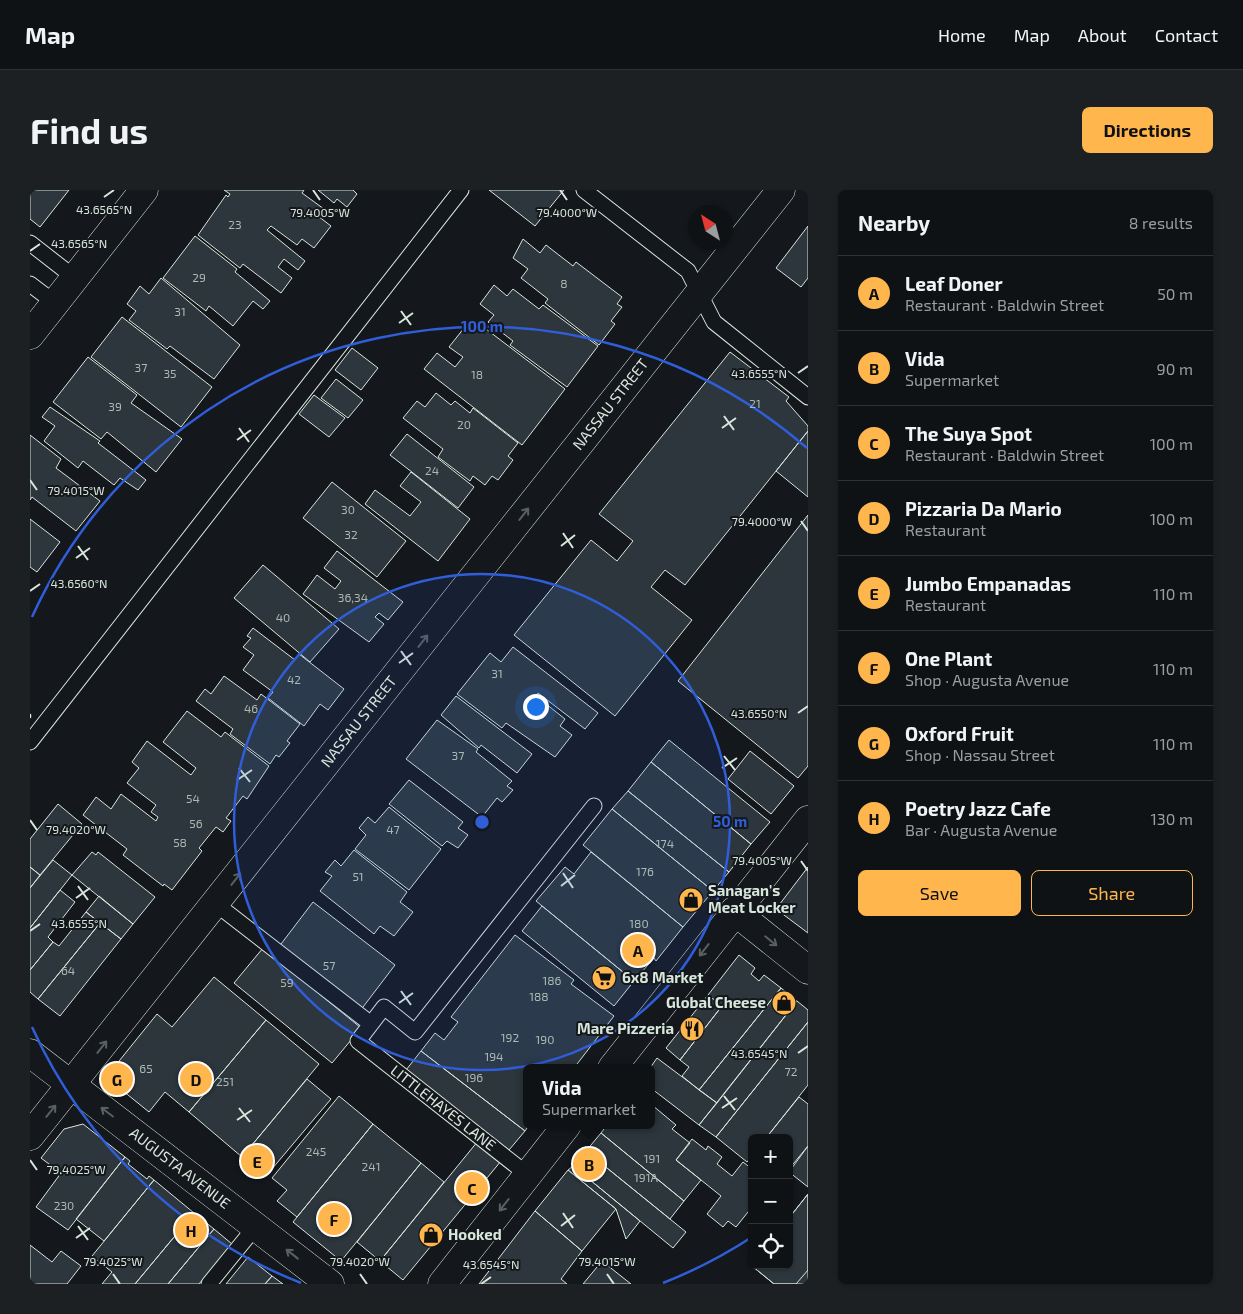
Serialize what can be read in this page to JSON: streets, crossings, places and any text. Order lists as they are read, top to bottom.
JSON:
{
  "streets": {
    "street": ["NASSAU STREET", "AUGUSTA AVENUE"],
    "lane": ["LITTLEHAYES LANE"]
  },
  "crossings": [
    ["NASSAU STREET", "AUGUSTA AVENUE"]
  ],
  "one_way": ["NASSAU STREET", "AUGUSTA AVENUE"],
  "places": {
    "shop": ["Sanagan's Meat Locker", "Global Cheese", "Hooked"],
    "supermarket": ["6x8 Market"],
    "restaurant": ["Mare Pizzeria"]
  },
  "house_numbers": [
    "23",
    "29",
    "8",
    "31",
    "37",
    "35",
    "18",
    "21",
    "39",
    "20",
    "24",
    "30",
    "32",
    "36,34",
    "40",
    "31",
    "42",
    "46",
    "37",
    "54",
    "56",
    "47",
    "58",
    "174",
    "176",
    "51",
    "180",
    "57",
    "64",
    "186",
    "59",
    "188",
    "192",
    "190",
    "194",
    "65",
    "72",
    "196",
    "251",
    "245",
    "191",
    "241",
    "191A",
    "230"
  ],
  "north": "top left",
  "page": {
    "header": "Map",
    "nav": [
      "Home",
      "Map",
      "About",
      "Contact"
    ],
    "buttons": [
      "Directions",
      ["Save", "Share"]
    ],
    "title": "Find us",
    "heading": ["Nearby", "8 results"],
    "list": [
      {
        "mark": "A",
        "name": "Leaf Doner",
        "note": "Restaurant · Baldwin Street",
        "value": "50 m"
      },
      {
        "mark": "B",
        "name": "Vida",
        "note": "Supermarket",
        "value": "90 m"
      },
      {
        "mark": "C",
        "name": "The Suya Spot",
        "note": "Restaurant · Baldwin Street",
        "value": "100 m"
      },
      {
        "mark": "D",
        "name": "Pizzaria Da Mario",
        "note": "Restaurant",
        "value": "100 m"
      },
      {
        "mark": "E",
        "name": "Jumbo Empanadas",
        "note": "Restaurant",
        "value": "110 m"
      },
      {
        "mark": "F",
        "name": "One Plant",
        "note": "Shop · Augusta Avenue",
        "value": "110 m"
      },
      {
        "mark": "G",
        "name": "Oxford Fruit",
        "note": "Shop · Nassau Street",
        "value": "110 m"
      },
      {
        "mark": "H",
        "name": "Poetry Jazz Cafe",
        "note": "Bar · Augusta Avenue",
        "value": "130 m"
      }
    ],
    "pins": [
      "A",
      "D",
      "G",
      "E",
      "B",
      "C",
      "F",
      "H"
    ],
    "popup": ["Vida", "Supermarket"],
    "map_buttons": ["+", "−"]
  },
  "coordinates": [
    "43.6565°N",
    "79.4005°W",
    "79.4000°W",
    "43.6555°N",
    "79.4015°W",
    "43.6560°N",
    "43.6550°N",
    "79.4020°W",
    "43.6545°N",
    "79.4025°W"
  ],
  "rings": ["100 m", "50 m"]
}
